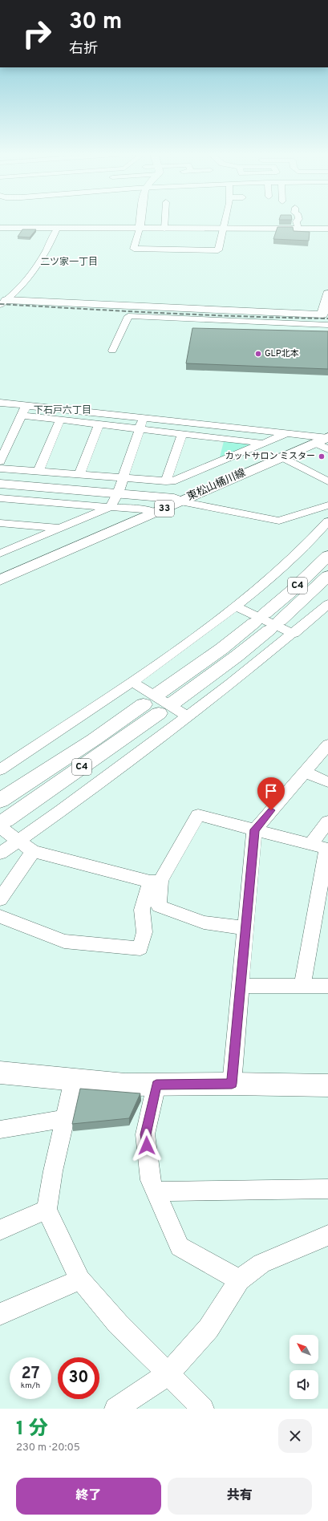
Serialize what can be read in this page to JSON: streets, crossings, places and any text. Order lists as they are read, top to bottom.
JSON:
{
  "streets": {
    "main road": ["東松山桶川線", "33", "C4"]
  },
  "districts": ["二ツ家一丁目", "下石戸六丁目"],
  "places": ["GLP北本", "カットサロン ミスター"],
  "north": "top left",
  "page": {
    "turn": ["30 m", "右折"],
    "speed": "27 km/h",
    "limit": "30",
    "heading": ["1 分", "230 m · 20:05"],
    "buttons": ["終了", "共有"]
  }
}
